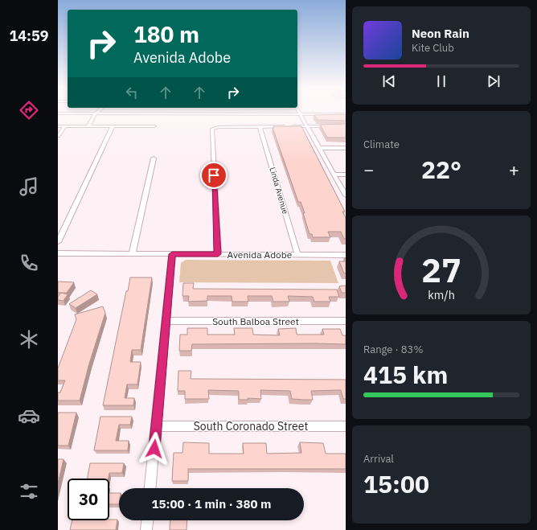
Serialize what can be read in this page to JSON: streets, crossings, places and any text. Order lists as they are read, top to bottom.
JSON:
{
  "streets": {
    "street": [
      "Linda Avenue",
      "Avenida Adobe",
      "South Balboa Street",
      "South Coronado Street"
    ]
  },
  "crossings": [
    ["Linda Avenue", "Avenida Adobe"]
  ],
  "page": {
    "tabs": "14:59",
    "turn": ["180 m", "Avenida Adobe"],
    "song": ["Neon Rain", "Kite Club"],
    "tile": [
      "Climate",
      ["Range · 83%", "415 km"],
      ["Arrival", "15:00"]
    ],
    "heat": ["−", "22°", "+"],
    "limit": "30",
    "trip": "15:00 · 1 min · 380 m",
    "gauge": ["27", "km/h"]
  }
}
